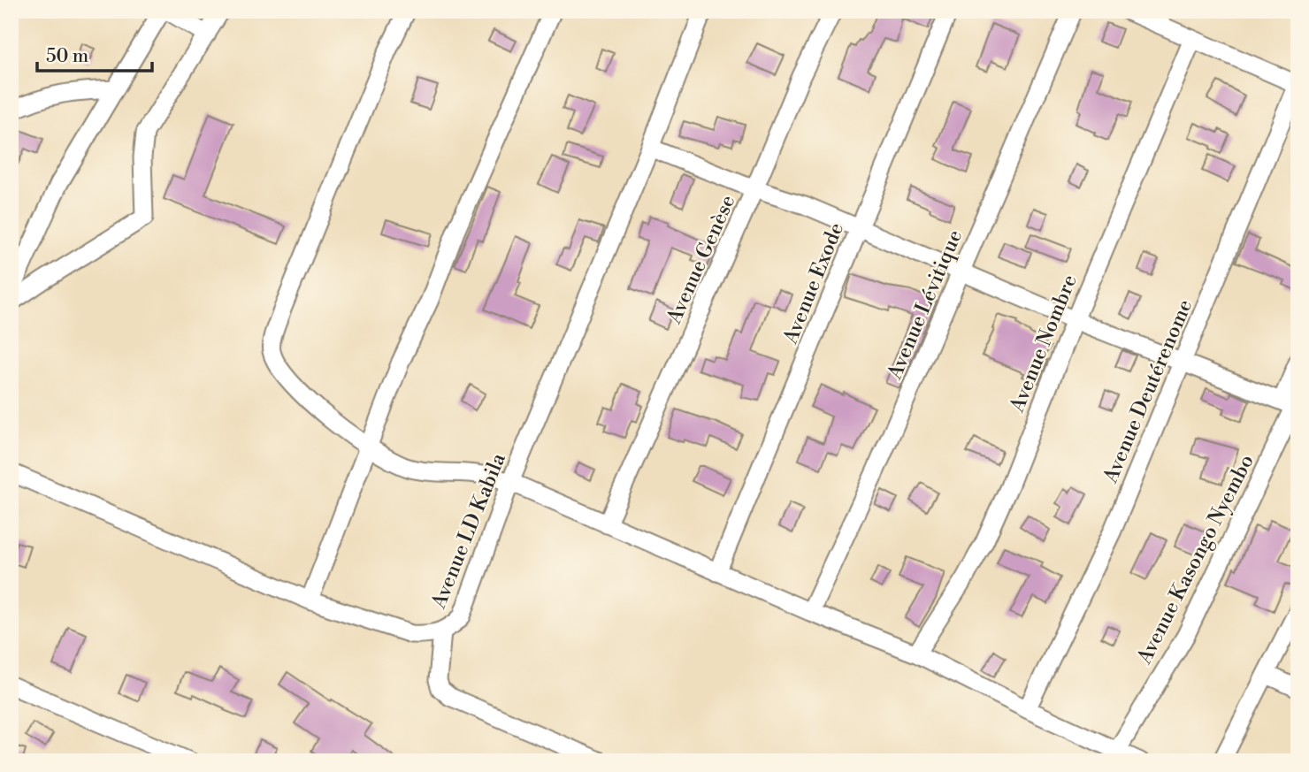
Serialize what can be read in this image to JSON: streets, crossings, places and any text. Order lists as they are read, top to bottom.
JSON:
{
  "streets": {
    "street": [
      "Avenue Genèse",
      "Avenue Exode",
      "Avenue Lévitique",
      "Avenue Nombre",
      "Avenue Deutérenome",
      "Avenue LD Kabila",
      "Avenue Kasongo Nyembo"
    ]
  },
  "scale_bar": "50 m"
}
